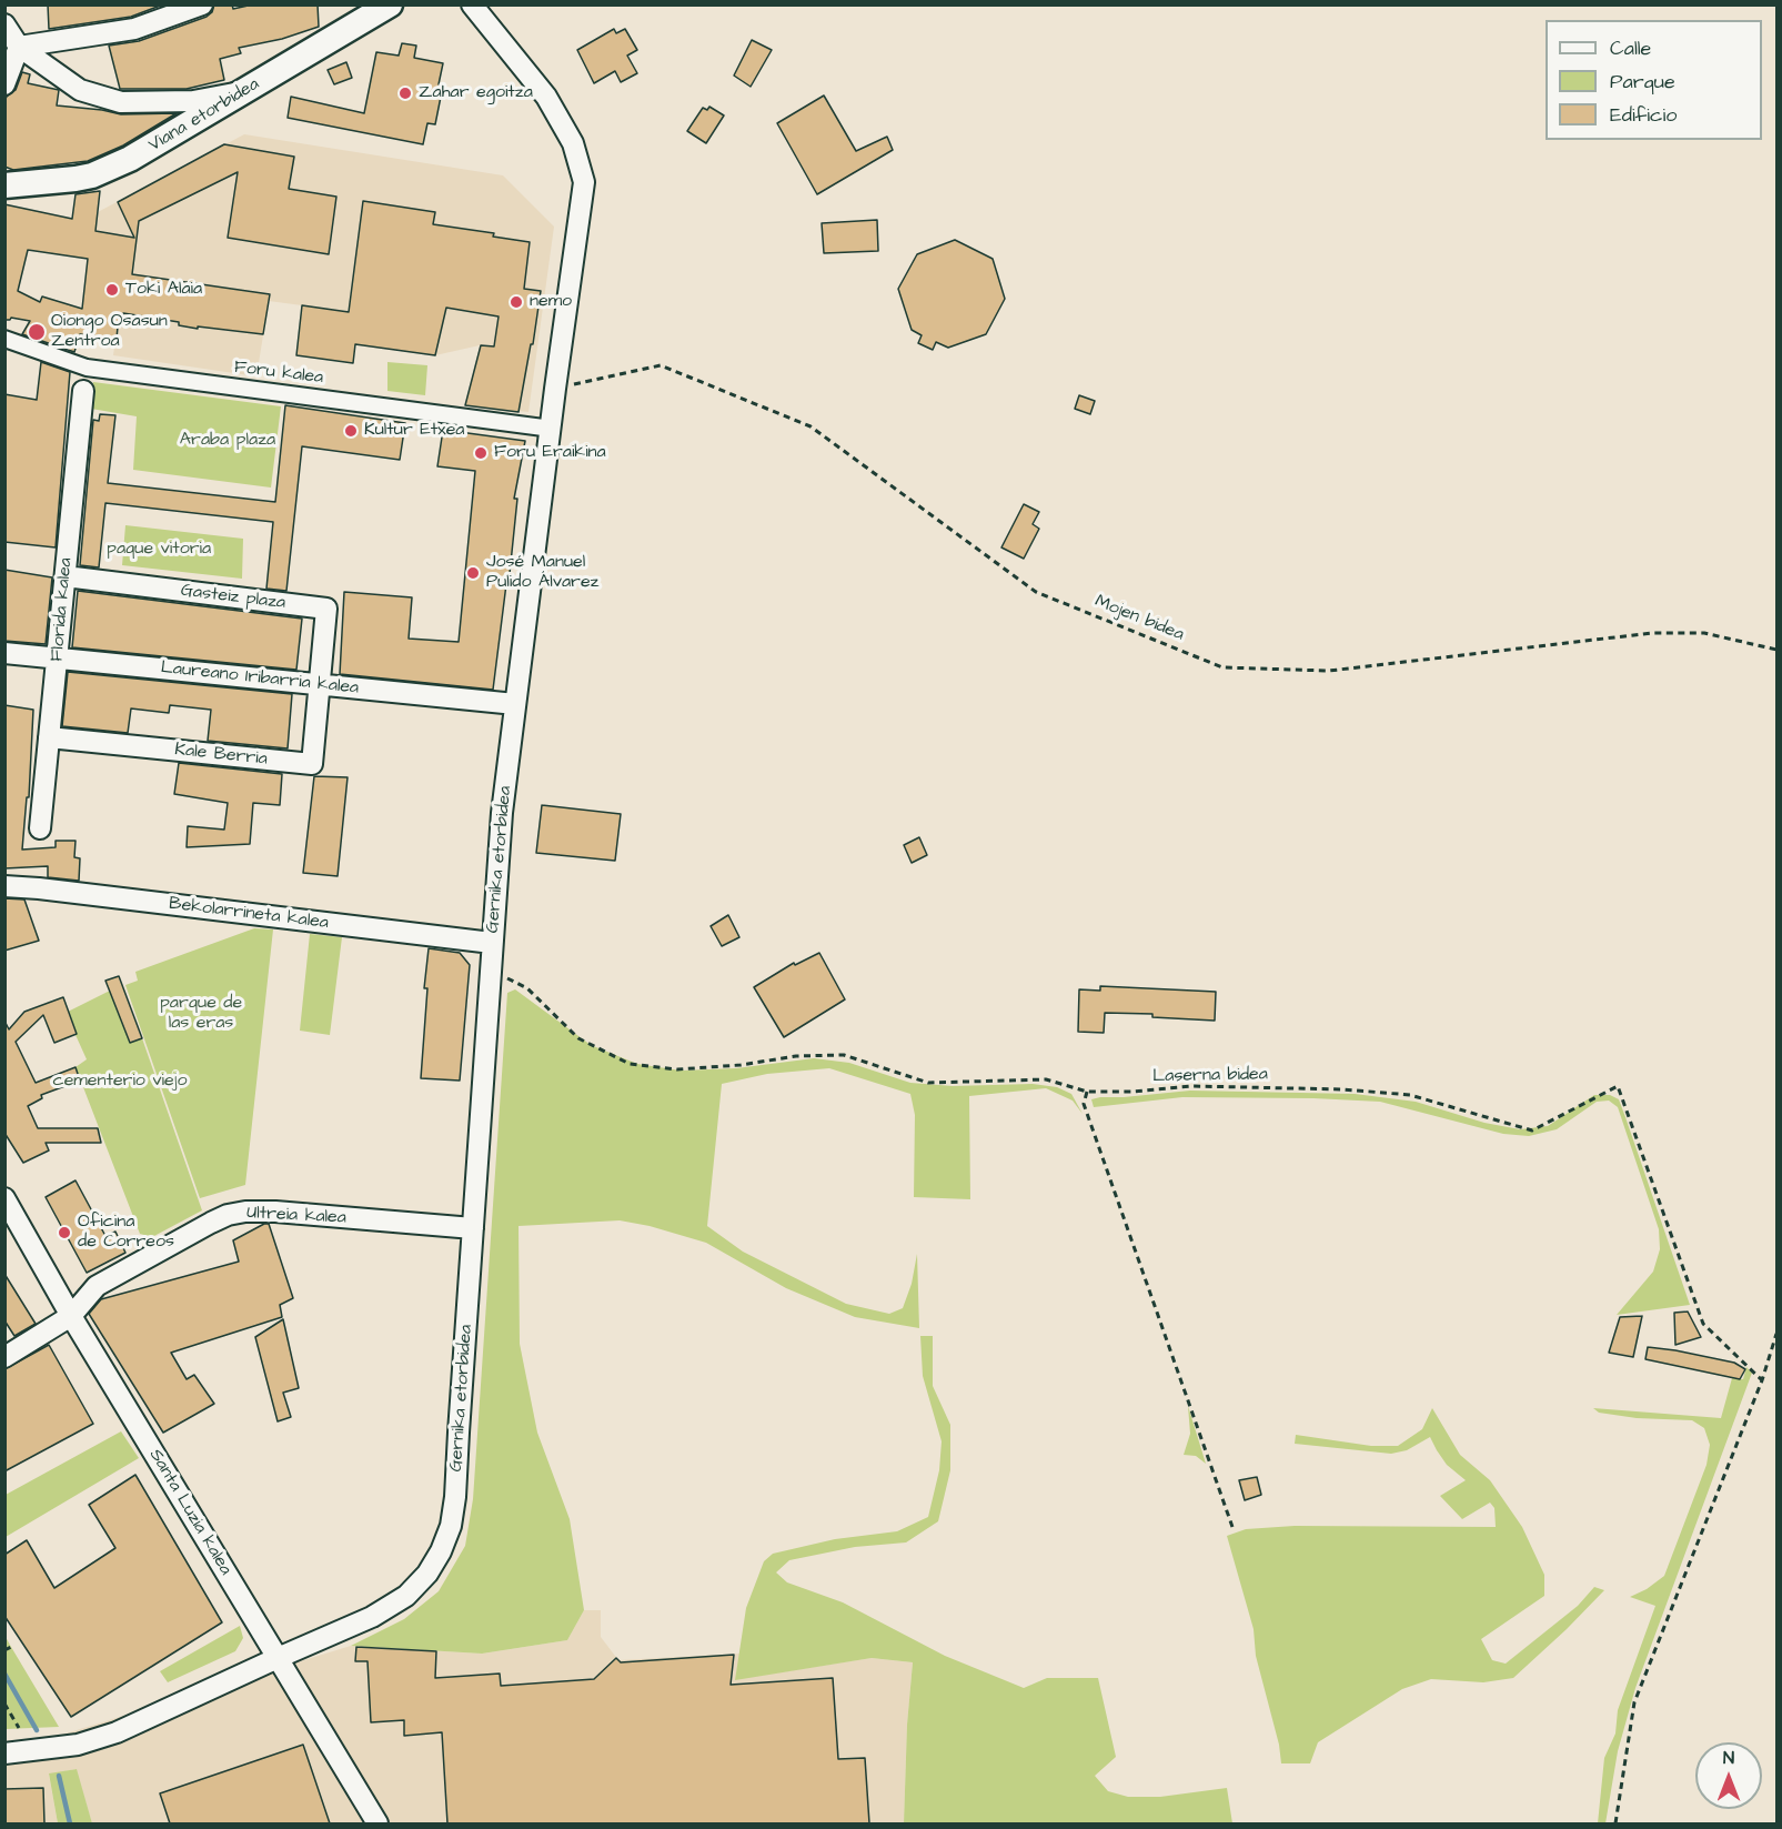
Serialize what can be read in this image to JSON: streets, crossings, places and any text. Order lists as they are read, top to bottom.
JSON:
{
  "streets": {
    "street": [
      "Viana etorbidea",
      "Foru kalea",
      "Gasteiz plaza",
      "Florida kalea",
      "Laureano Iribarria kalea",
      "Kale Berria",
      "Gernika etorbidea",
      "Bekolarrineta kalea",
      "Ultreia kalea",
      "Santa Luzia kalea"
    ],
    "path": ["Mojen bidea", "Laserna bidea"]
  },
  "crossings": [
    ["Foru kalea", "Gernika etorbidea"],
    ["Gasteiz plaza", "Florida kalea"],
    ["Gasteiz plaza", "Laureano Iribarria kalea"],
    ["Gasteiz plaza", "Kale Berria"],
    ["Florida kalea", "Laureano Iribarria kalea"],
    ["Florida kalea", "Kale Berria"],
    ["Mojen bidea", "Gernika etorbidea"],
    ["Laureano Iribarria kalea", "Kale Berria"],
    ["Laureano Iribarria kalea", "Gernika etorbidea"],
    ["Gernika etorbidea", "Bekolarrineta kalea"],
    ["Gernika etorbidea", "Laserna bidea"],
    ["Gernika etorbidea", "Ultreia kalea"],
    ["Gernika etorbidea", "Santa Luzia kalea"],
    ["Ultreia kalea", "Santa Luzia kalea"]
  ],
  "parks": [
    "Araba plaza",
    "paque vitoria",
    "parque de las eras",
    "cementerio viejo"
  ],
  "places": [
    "Zahar egoitza",
    "Toki Alaia",
    "nemo",
    "Oiongo Osasun Zentroa",
    "Kultur Etxea",
    "Foru Eraikina",
    "José Manuel Pulido Álvarez",
    "Oficina de Correos"
  ],
  "legend": ["Calle", "Parque", "Edificio"],
  "north": "top"
}
